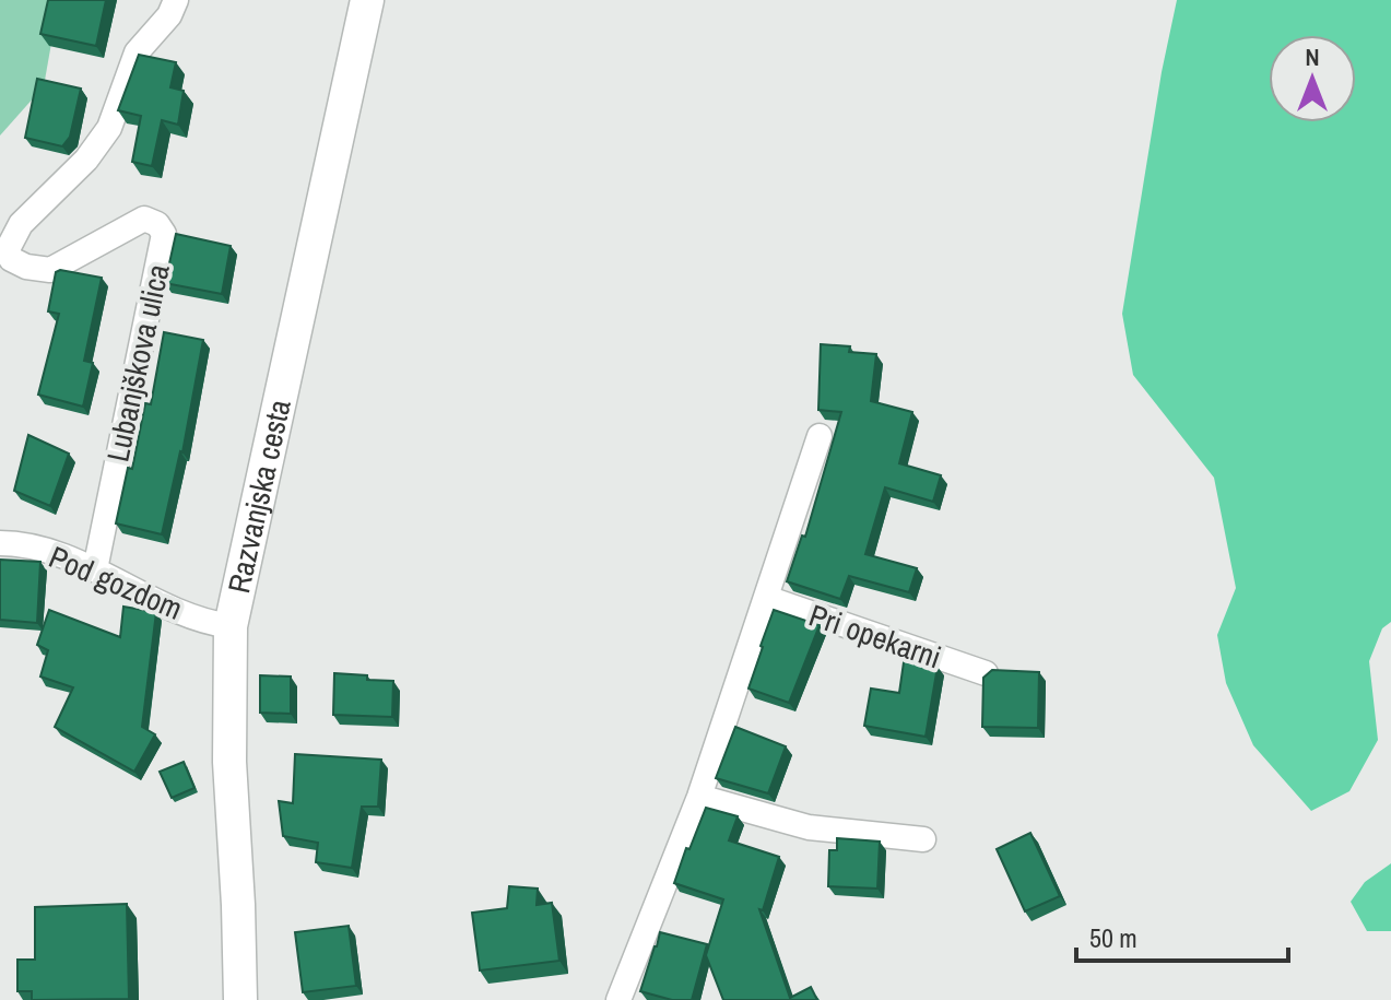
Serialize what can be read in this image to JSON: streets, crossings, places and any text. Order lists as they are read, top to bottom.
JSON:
{
  "streets": {
    "street": [
      "Lubanjškova ulica",
      "Razvanjska cesta",
      "Pod gozdom",
      "Pri opekarni"
    ]
  },
  "crossings": [
    ["Lubanjškova ulica", "Pod gozdom"],
    ["Razvanjska cesta", "Pod gozdom"]
  ],
  "scale_bar": "50 m",
  "north": "top"
}
